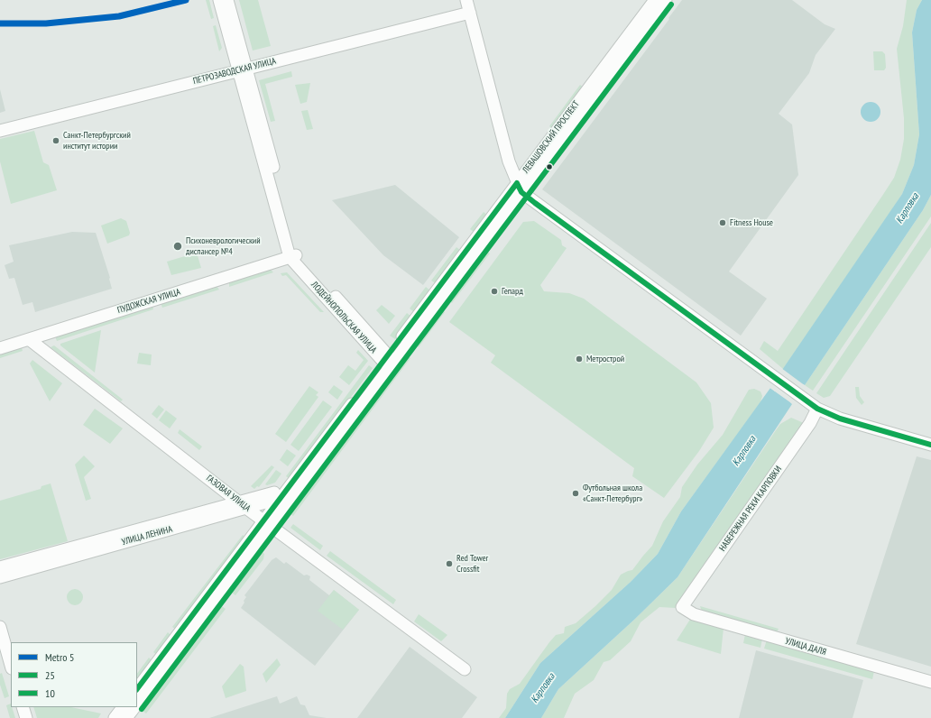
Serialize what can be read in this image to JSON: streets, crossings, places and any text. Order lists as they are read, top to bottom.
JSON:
{
  "streets": {
    "street": [
      "ПЕТРОЗАВОДСКАЯ УЛИЦА",
      "ЛЕВАШОВСКИЙ ПРОСПЕКТ",
      "ПУДОЖСКАЯ УЛИЦА",
      "ЛОДЕЙНОПОЛЬСКАЯ УЛИЦА",
      "ГАЗОВАЯ УЛИЦА",
      "НАБЕРЕЖНАЯ РЕКИ КАРПОВКИ",
      "УЛИЦА ЛЕНИНА",
      "УЛИЦА ДАЛЯ"
    ]
  },
  "crossings": [
    ["ПЕТРОЗАВОДСКАЯ УЛИЦА", "ЛОДЕЙНОПОЛЬСКАЯ УЛИЦА"],
    ["ЛЕВАШОВСКИЙ ПРОСПЕКТ", "ЛОДЕЙНОПОЛЬСКАЯ УЛИЦА"],
    ["ЛЕВАШОВСКИЙ ПРОСПЕКТ", "ГАЗОВАЯ УЛИЦА"],
    ["ЛЕВАШОВСКИЙ ПРОСПЕКТ", "УЛИЦА ЛЕНИНА"],
    ["ПУДОЖСКАЯ УЛИЦА", "ЛОДЕЙНОПОЛЬСКАЯ УЛИЦА"],
    ["ПУДОЖСКАЯ УЛИЦА", "ГАЗОВАЯ УЛИЦА"],
    ["ГАЗОВАЯ УЛИЦА", "УЛИЦА ЛЕНИНА"],
    ["НАБЕРЕЖНАЯ РЕКИ КАРПОВКИ", "УЛИЦА ДАЛЯ"]
  ],
  "water": ["Карповка"],
  "places": [
    "Санкт-Петербургский институт истории",
    "Fitness House",
    "Психоневрологический диспансер №4",
    "Гепард",
    "Метрострой",
    "Футбольная школа «Санкт-Петербург»",
    "Red Tower Crossfit"
  ],
  "lines": ["metro line 5", "transit line 10", "transit line 25"],
  "legend": ["Metro 5", "25", "10"]
}
